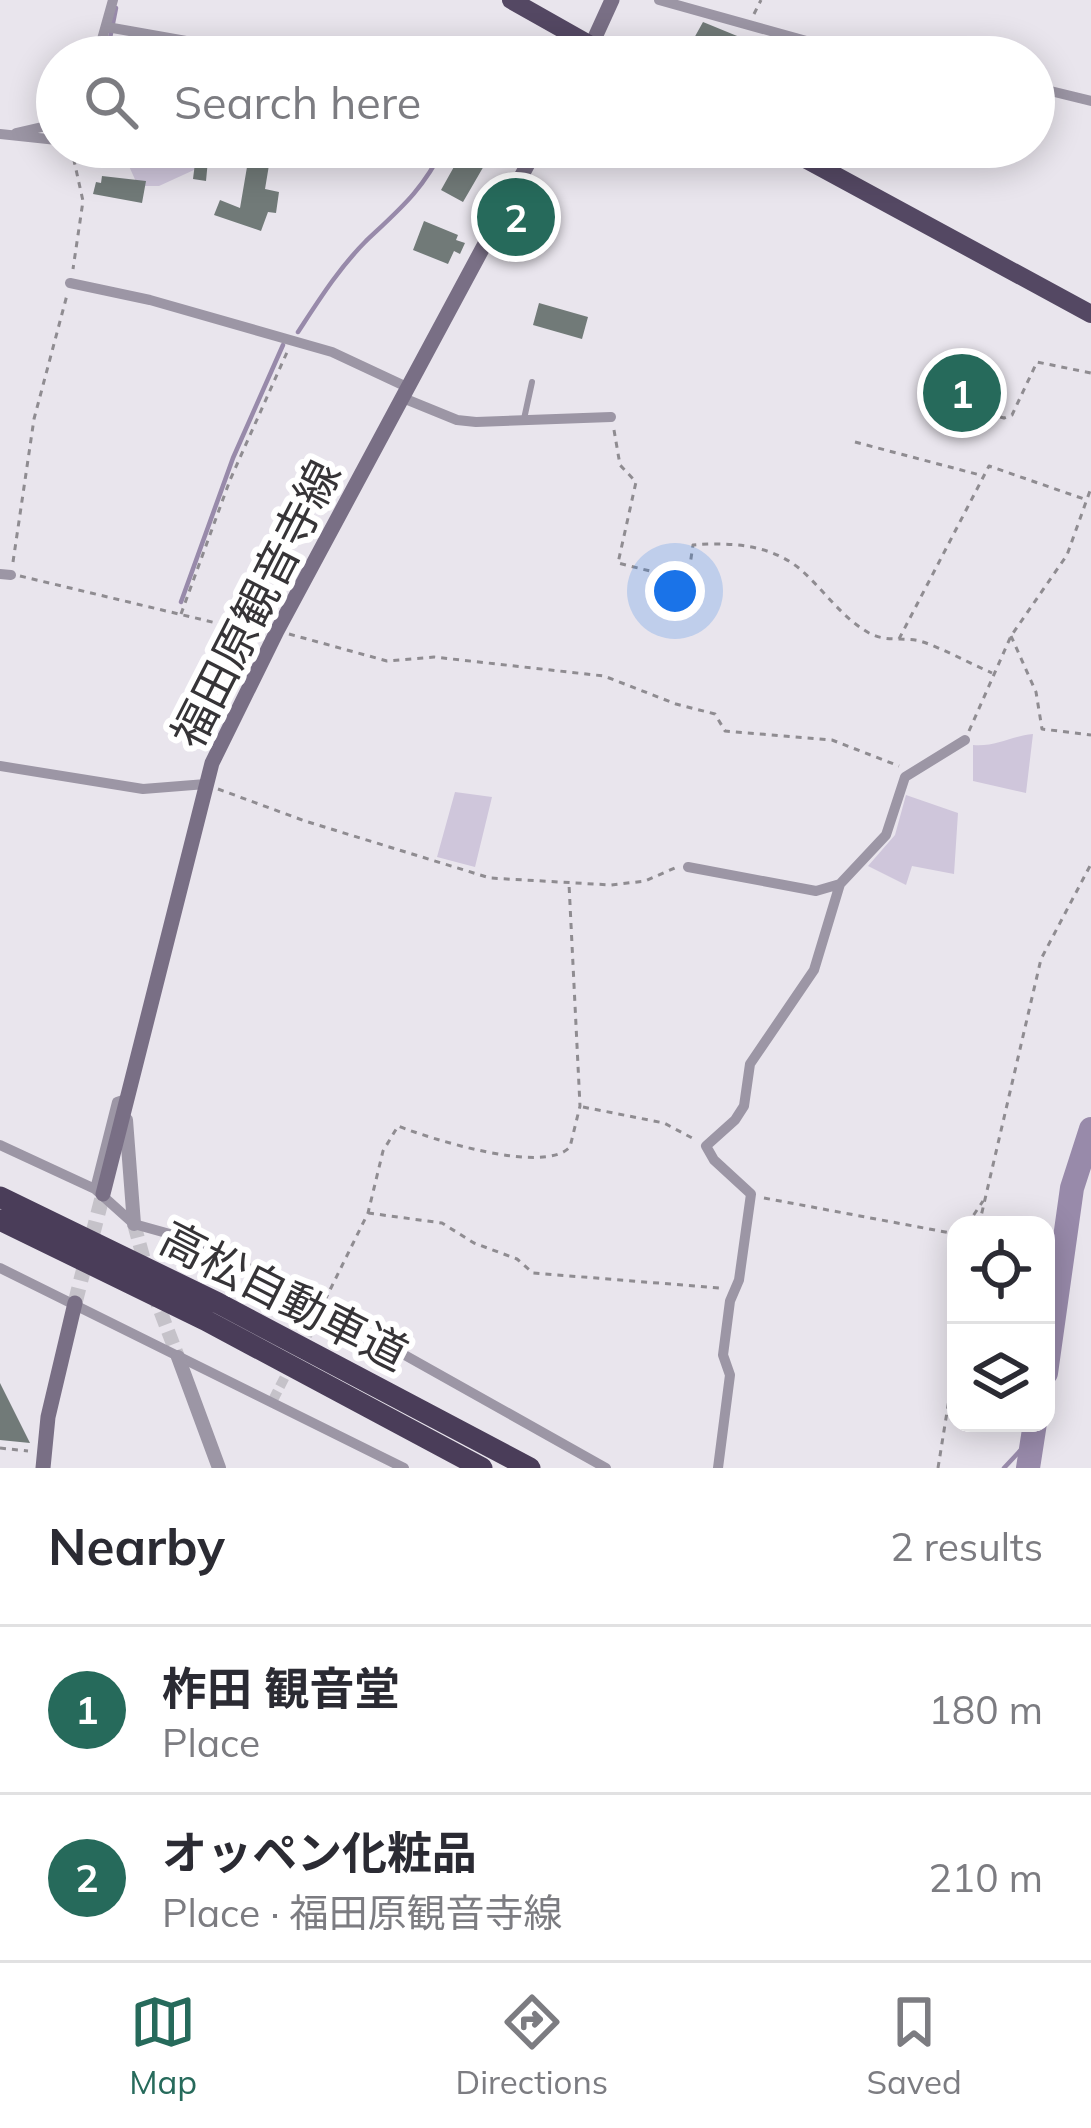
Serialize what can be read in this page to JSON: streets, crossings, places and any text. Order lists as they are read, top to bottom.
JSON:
{
  "streets": {
    "highway": ["高松自動車道"],
    "main road": ["福田原観音寺線"]
  },
  "page": {
    "search": "Search here",
    "pins": ["2", "1"],
    "heading": ["Nearby", "2 results"],
    "list": [
      {
        "mark": "1",
        "name": "柞田 観音堂",
        "note": "Place",
        "value": "180 m"
      },
      {
        "mark": "2",
        "name": "オッペン化粧品",
        "note": "Place · 福田原観音寺線",
        "value": "210 m"
      }
    ],
    "nav": ["Map", "Directions", "Saved"]
  }
}
